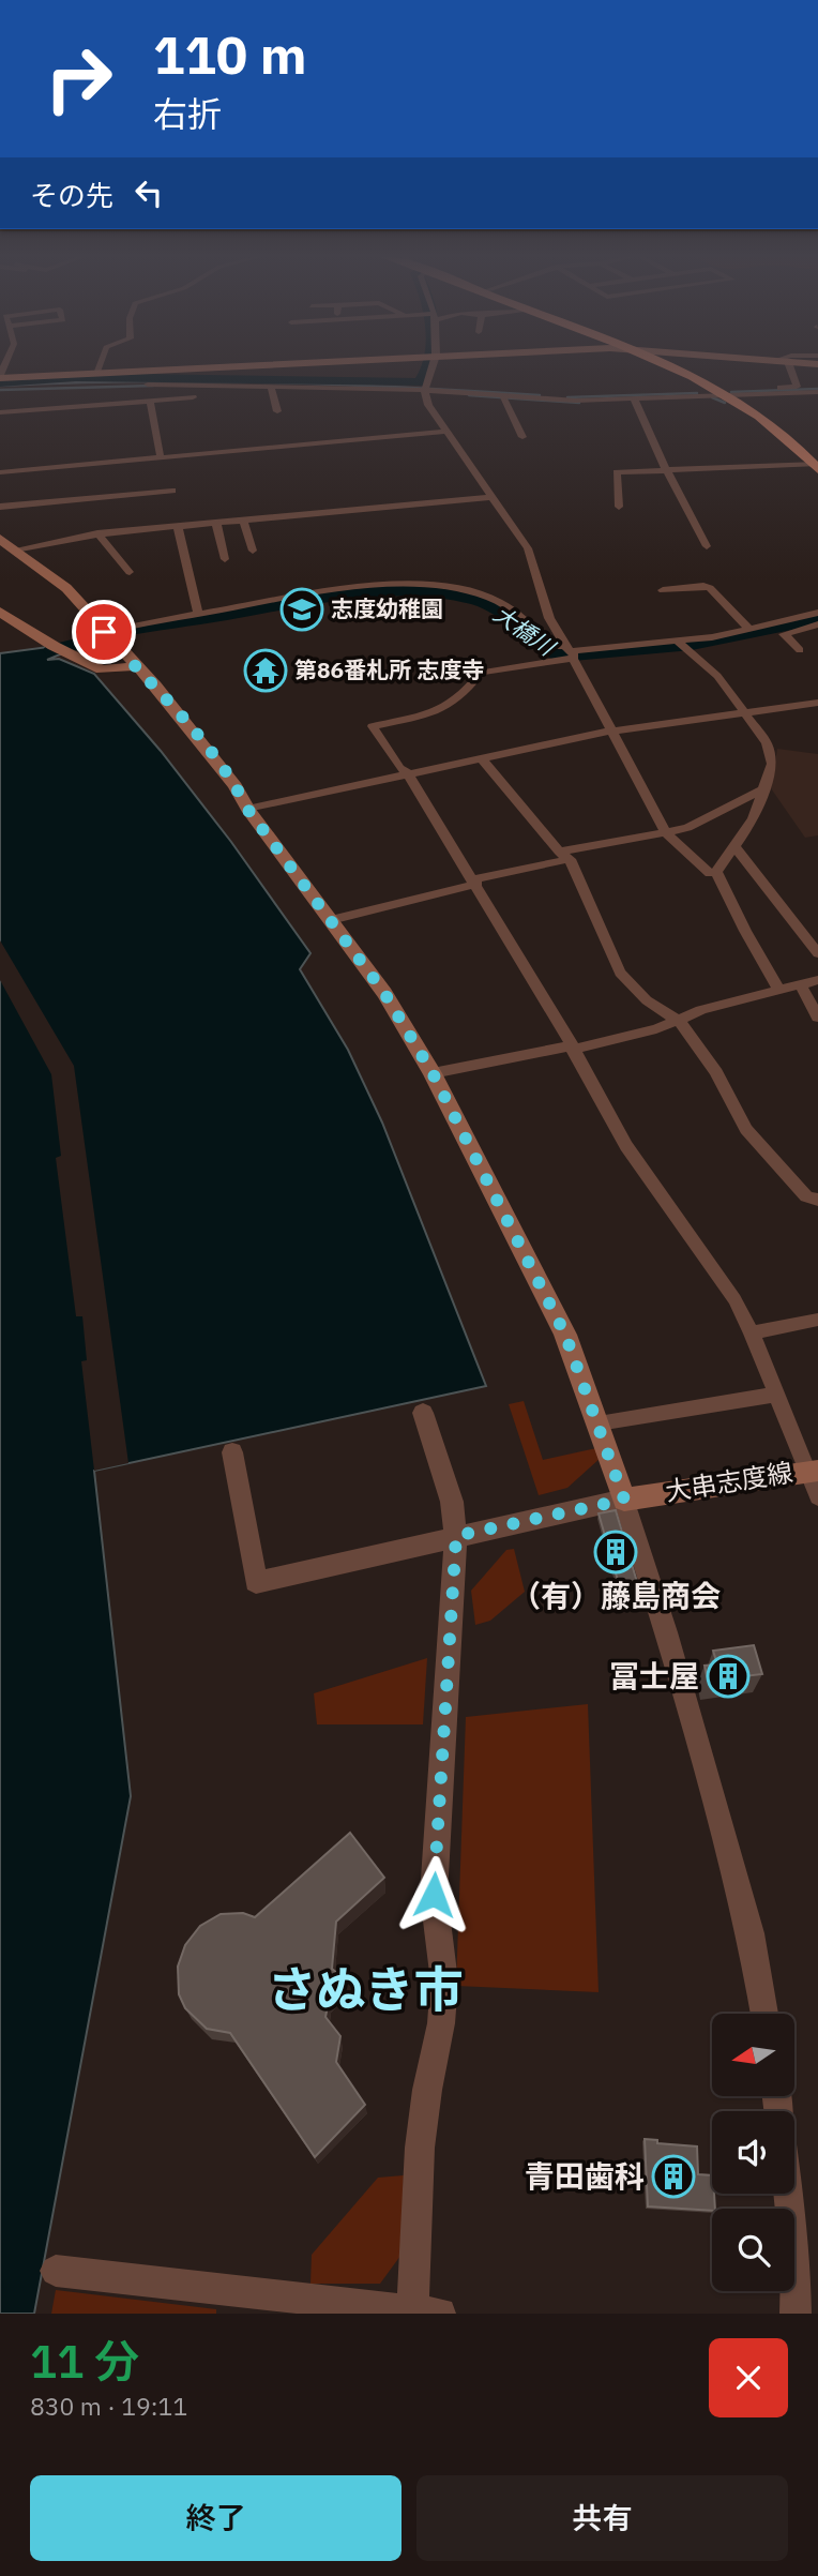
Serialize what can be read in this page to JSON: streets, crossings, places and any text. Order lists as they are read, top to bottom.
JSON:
{
  "streets": {
    "main road": ["大串志度線"]
  },
  "districts": ["さぬき市"],
  "water": ["大橋川"],
  "places": {
    "school or university": ["志度幼稚園"],
    "temple": ["第86番札所 志度寺"],
    "building": ["（有）藤島商会", "冨士屋", "青田歯科"]
  },
  "north": "left",
  "page": {
    "turn": ["110 m", "右折"],
    "then": "その先",
    "heading": ["11 分", "830 m · 19:11"],
    "buttons": ["終了", "共有"]
  }
}
